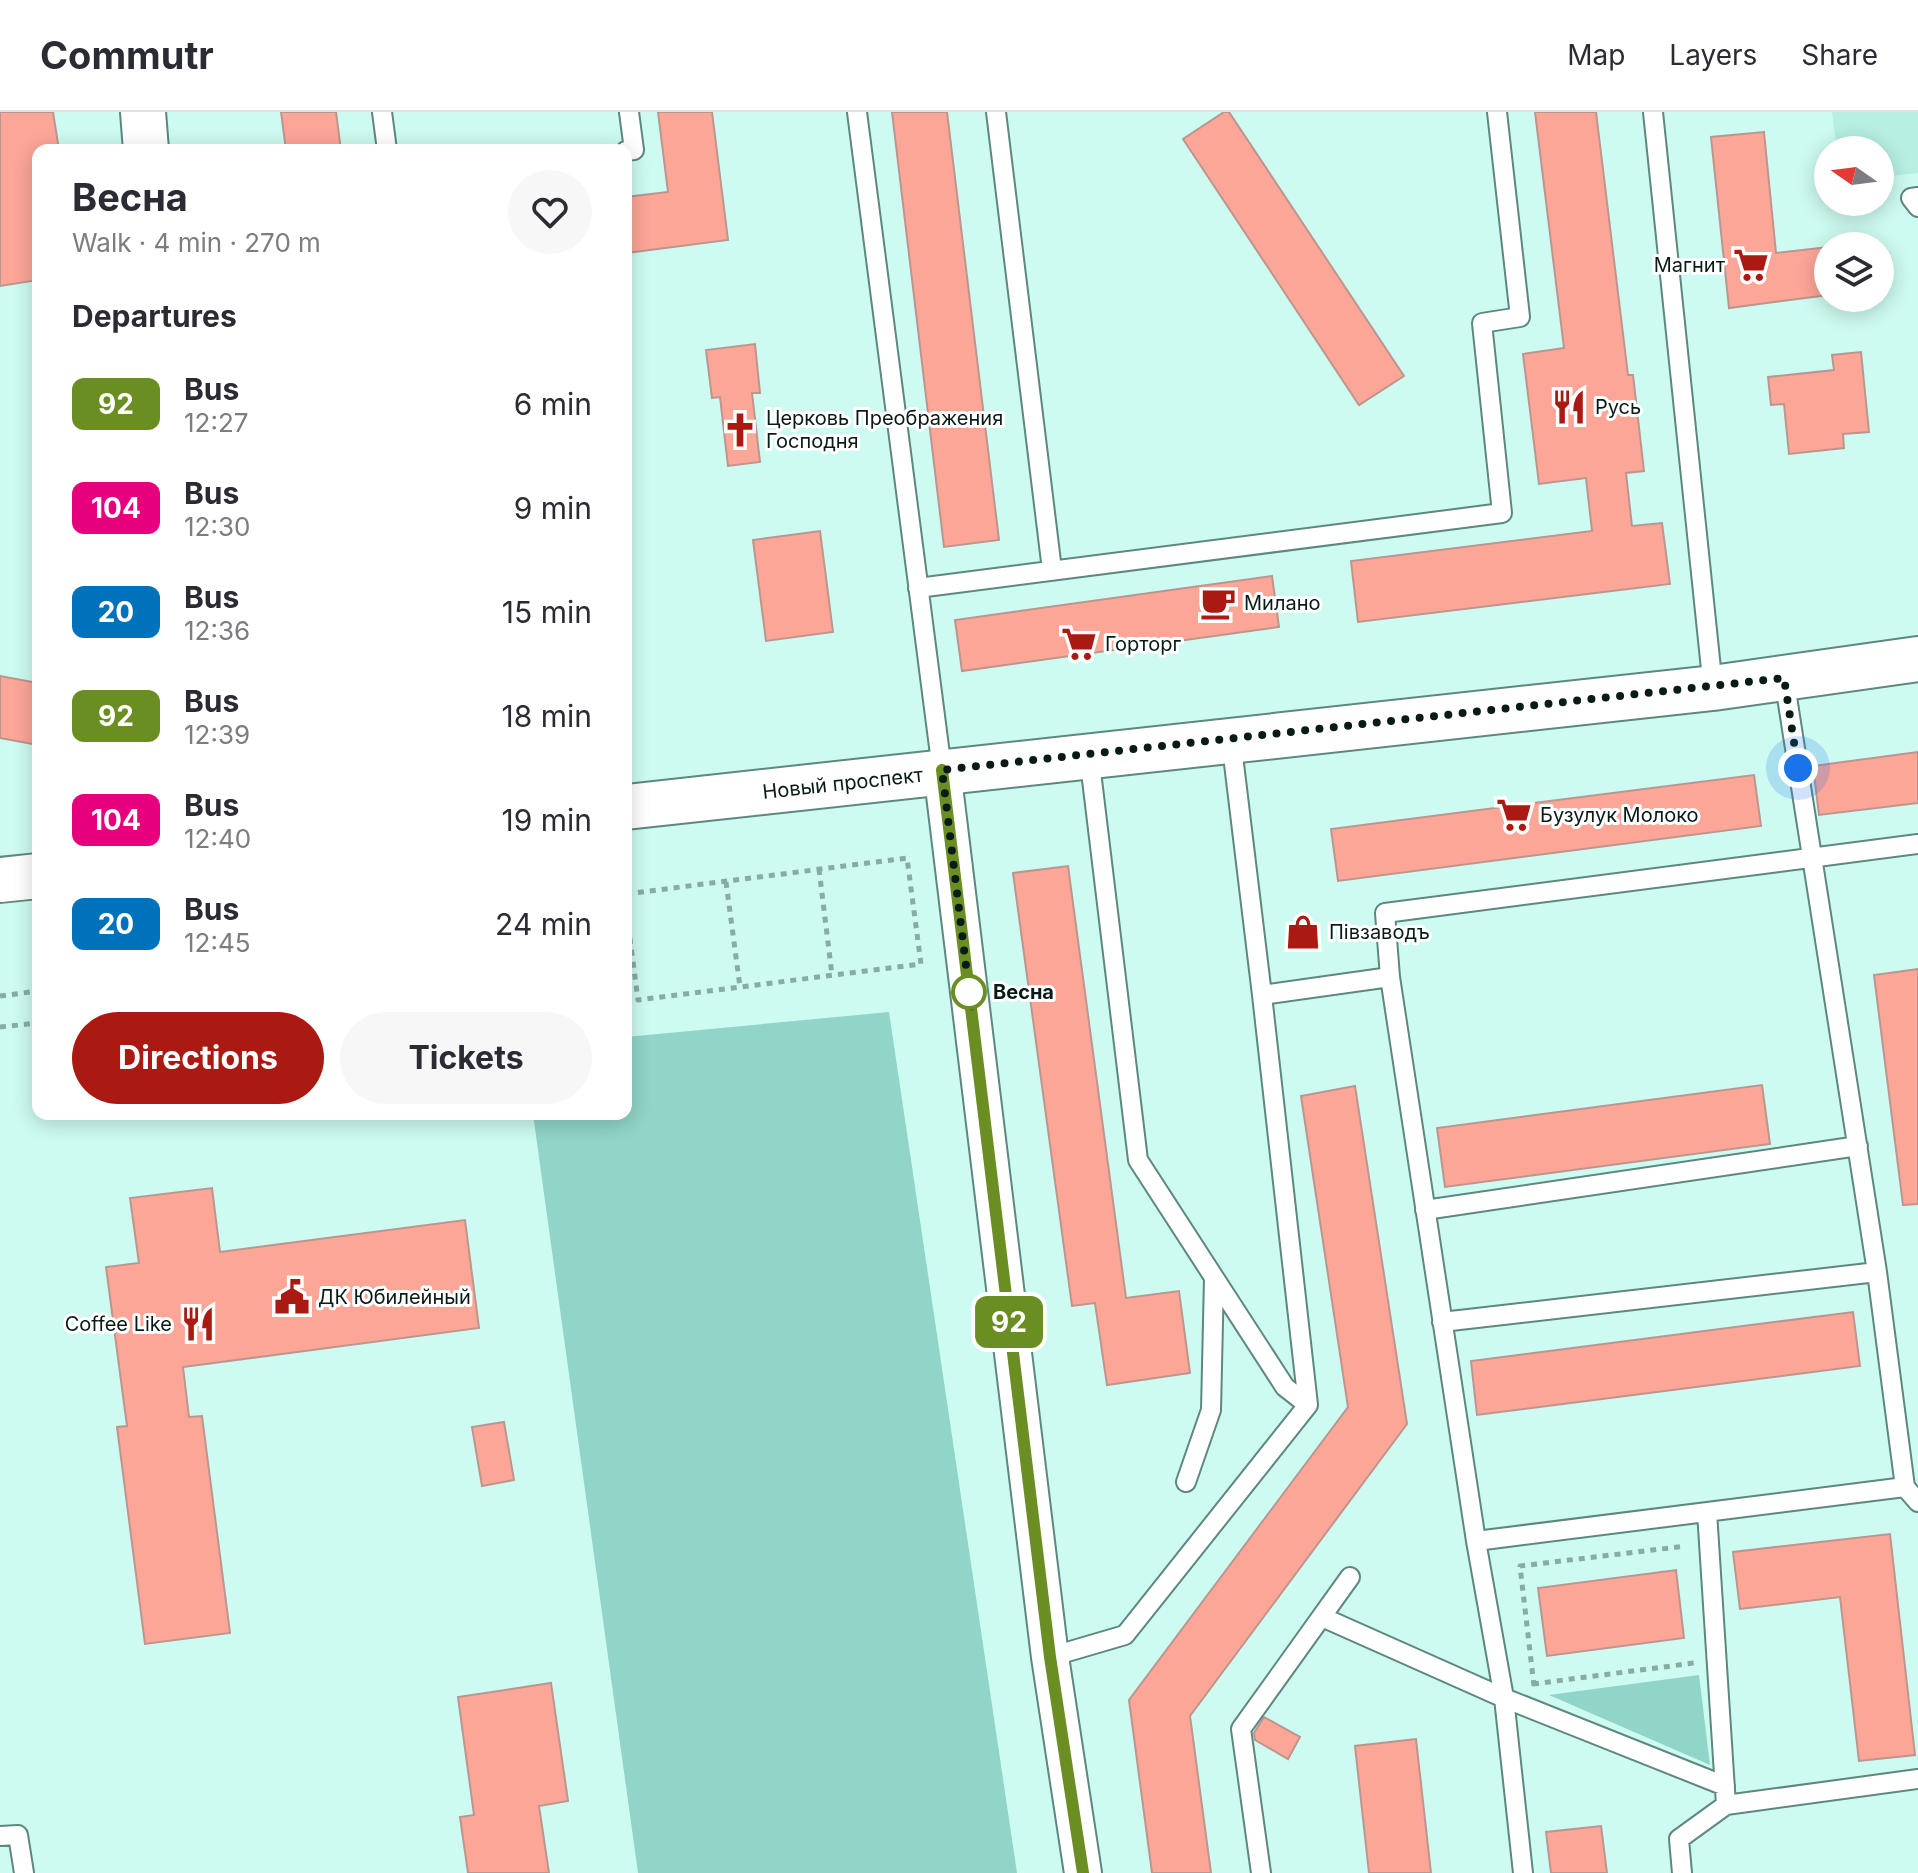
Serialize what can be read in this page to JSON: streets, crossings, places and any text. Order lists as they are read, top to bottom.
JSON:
{
  "streets": {
    "street": ["Новый проспект"]
  },
  "places": {
    "supermarket": ["Магнит", "Горторг", "Бузулук Молоко"],
    "restaurant": ["Русь", "Coffee Like"],
    "church": ["Церковь Преображения Господня"],
    "cafe": ["Милано"],
    "shop": ["Півзаводъ"],
    "other": ["Весна"],
    "public building": ["ДК Юбилейный"]
  },
  "lines": ["bus line 92"],
  "north": "left",
  "page": {
    "header": "Commutr",
    "nav": ["Map", "Layers", "Share"],
    "on_map": "92",
    "heading": [
      ["Весна", "Walk · 4 min · 270 m"],
      "Departures"
    ],
    "list": [
      {
        "mark": "92",
        "name": "Bus",
        "note": "12:27",
        "value": "6 min"
      },
      {
        "mark": "104",
        "name": "Bus",
        "note": "12:30",
        "value": "9 min"
      },
      {
        "mark": "20",
        "name": "Bus",
        "note": "12:36",
        "value": "15 min"
      },
      {
        "mark": "92",
        "name": "Bus",
        "note": "12:39",
        "value": "18 min"
      },
      {
        "mark": "104",
        "name": "Bus",
        "note": "12:40",
        "value": "19 min"
      },
      {
        "mark": "20",
        "name": "Bus",
        "note": "12:45",
        "value": "24 min"
      }
    ],
    "buttons": ["Directions", "Tickets"]
  }
}
